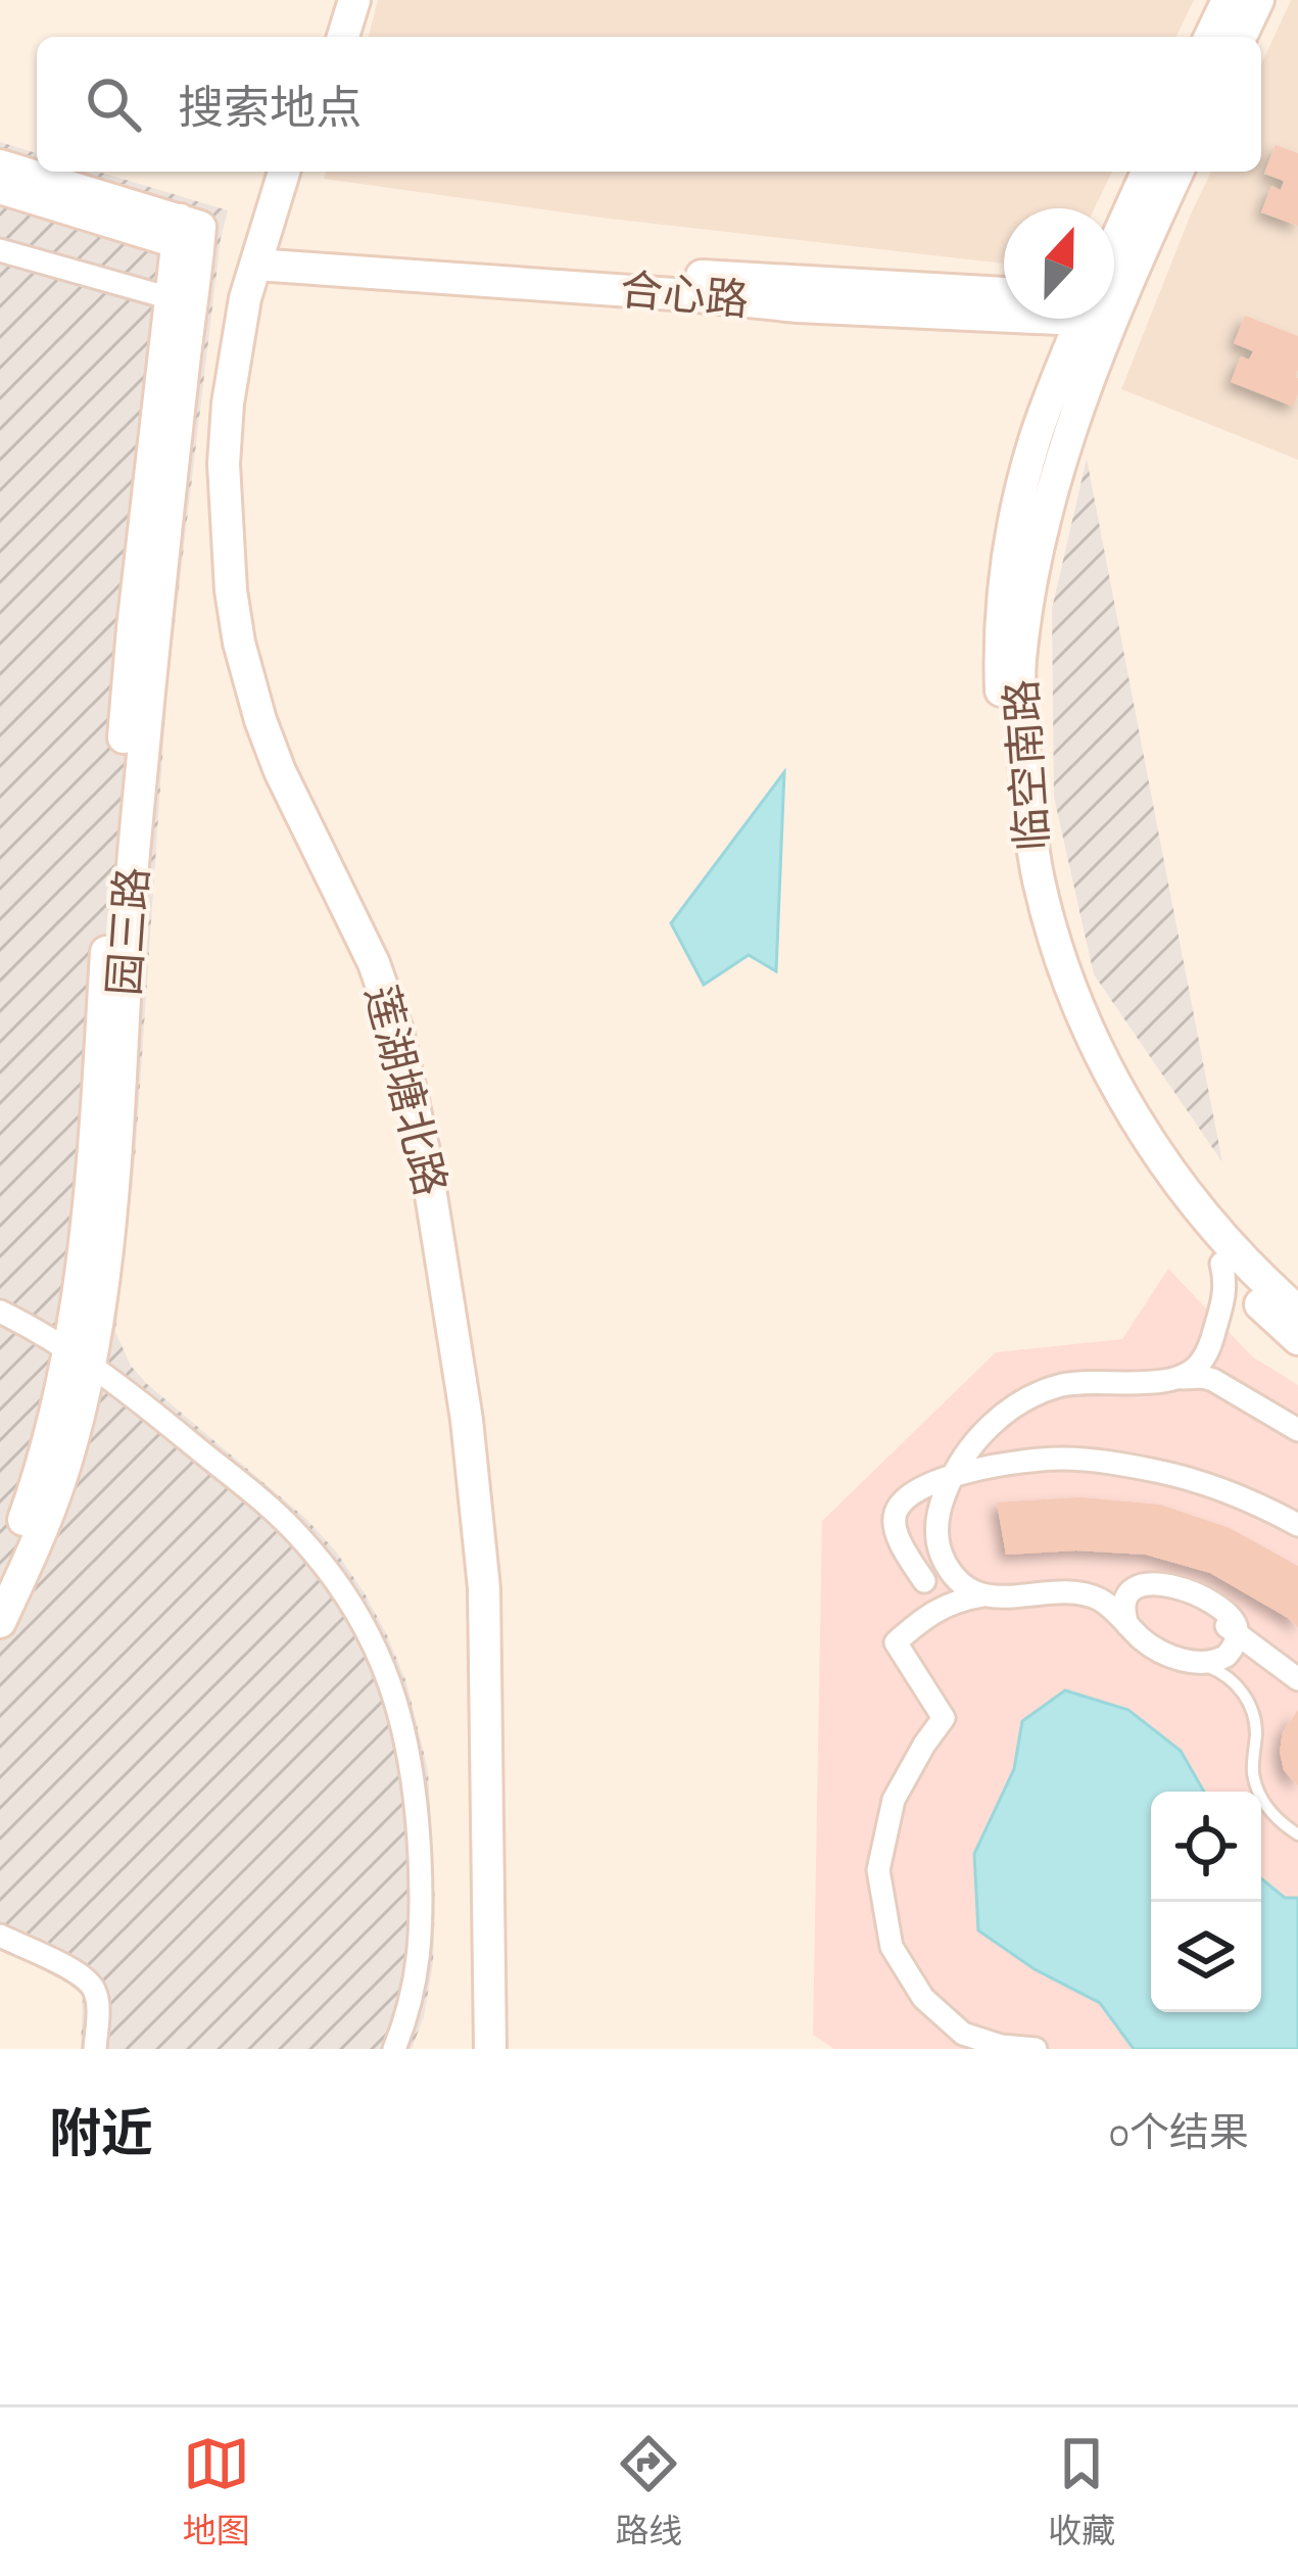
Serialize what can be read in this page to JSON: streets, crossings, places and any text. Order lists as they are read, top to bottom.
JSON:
{
  "streets": {
    "main road": [
      "合心路",
      "临空南路",
      "园三路",
      "莲湖塘北路"
    ]
  },
  "crossings": [
    ["合心路", "莲湖塘北路"]
  ],
  "north": "top",
  "page": {
    "search": "搜索地点",
    "heading": ["附近", "0个结果"],
    "nav": ["地图", "路线", "收藏"]
  }
}
